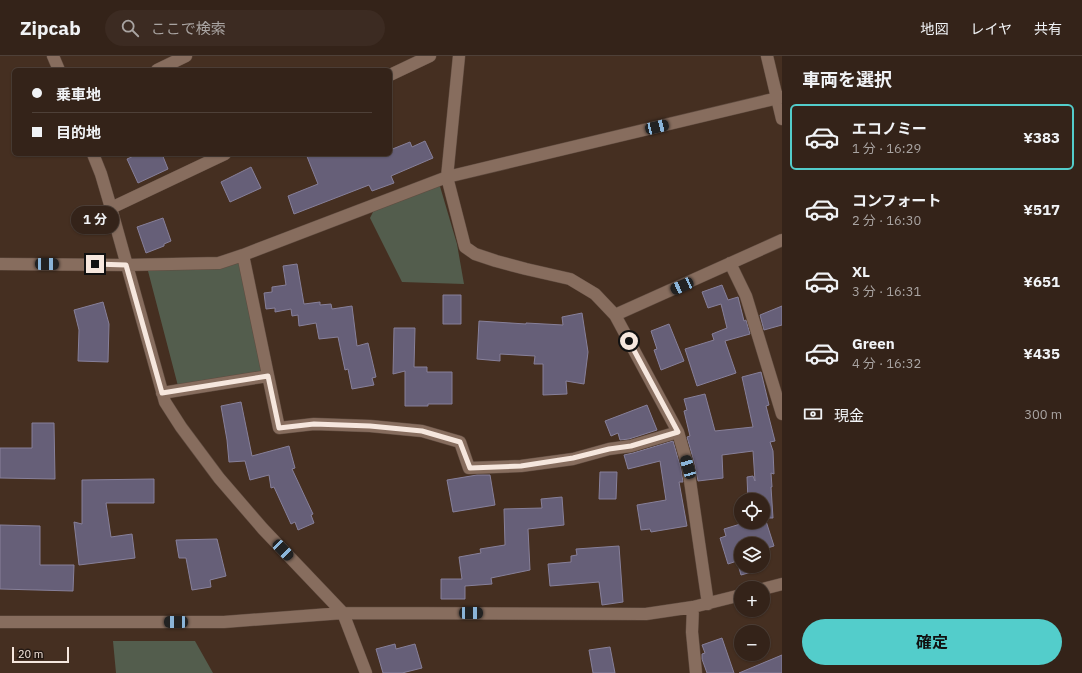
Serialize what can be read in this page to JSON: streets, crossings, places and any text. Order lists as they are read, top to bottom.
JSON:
{
  "scale_bar": "20 m",
  "page": {
    "header": "Zipcab",
    "search": "ここで検索",
    "nav": ["地図", "レイヤ", "共有"],
    "heading": "車両を選択",
    "banner": ["乗車地", "目的地"],
    "list": [
      {
        "name": "エコノミー",
        "note": "1 分 · 16:29",
        "value": "¥383"
      },
      {
        "name": "コンフォート",
        "note": "2 分 · 16:30",
        "value": "¥517"
      },
      {
        "name": "XL",
        "note": "3 分 · 16:31",
        "value": "¥651"
      },
      {
        "name": "Green",
        "note": "4 分 · 16:32",
        "value": "¥435"
      }
    ],
    "bubble": "1 分",
    "pay": ["現金", "300 m"],
    "map_buttons": ["+", "−"],
    "buttons": "確定",
    "scale": "20 m"
  }
}
